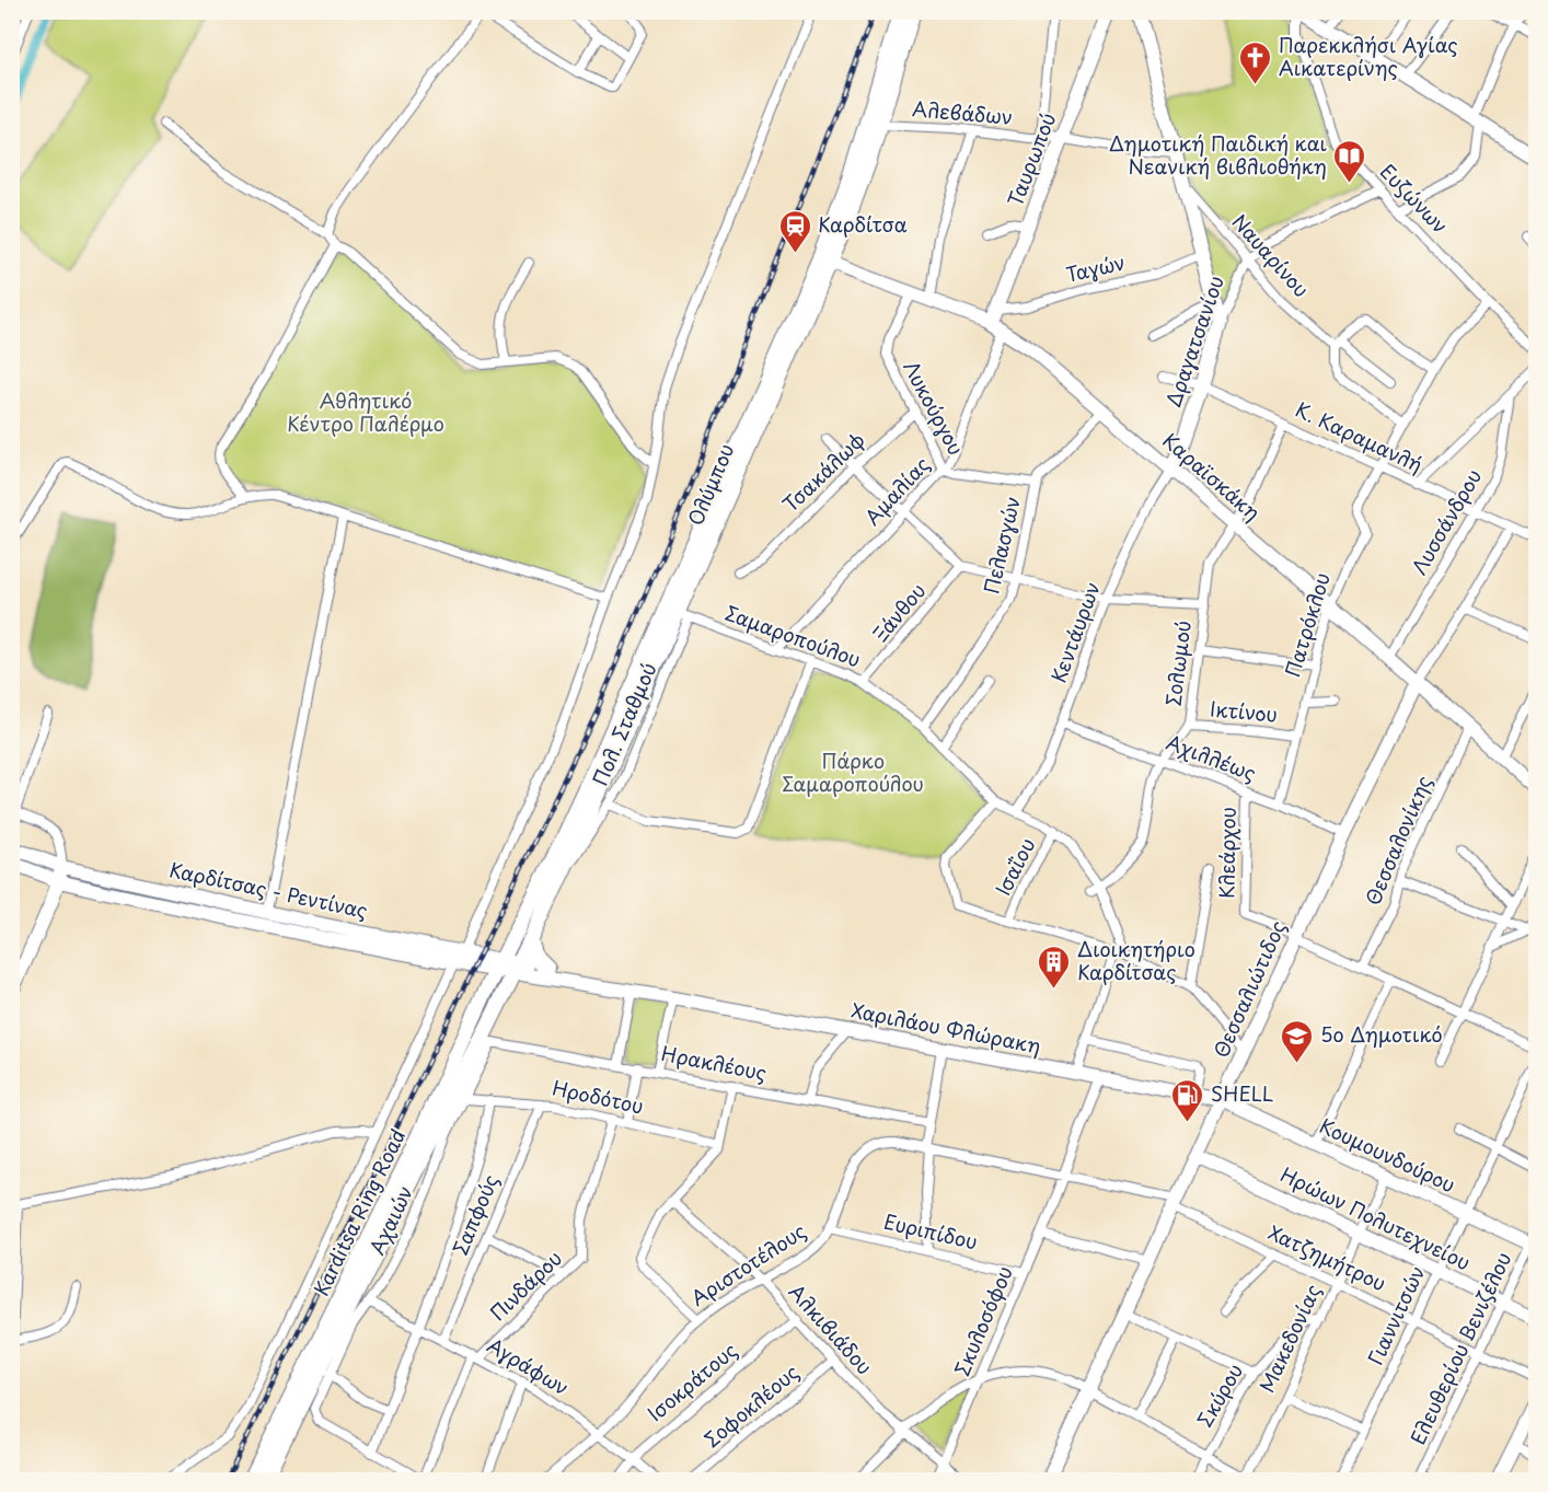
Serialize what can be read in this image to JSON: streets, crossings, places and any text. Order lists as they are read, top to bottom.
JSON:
{
  "streets": {
    "main road": [
      "Ταυρωπού",
      "Δραγατσανίου",
      "Καραϊσκάκη",
      "Ολύμπου",
      "Καρδίτσας - Ρεντίνας",
      "Θεσσαλιώτιδος",
      "Χαριλάου Φλώρακη",
      "Κουμουνδούρου",
      "Karditsa Ring Road",
      "Ηρώων Πολυτεχνείου"
    ],
    "street": [
      "Αλεβάδων",
      "Ευζώνων",
      "Ναυαρίνου",
      "Ταγών",
      "Λυκούργου",
      "Κ. Καραμανλή",
      "Τσακάλωφ",
      "Αμαλίας",
      "Λυσσάνδρου",
      "Πελασγών",
      "Ξάνθου",
      "Πατρόκλου",
      "Κεντάυρων",
      "Σαμαροπούλου",
      "Σολωμού",
      "Ικτίνου",
      "Πολ. Σταθμού",
      "Αχιλλέως",
      "Θεσσαλονίκης",
      "Κλεάρχου",
      "Ισαΐου",
      "Ηρακλέους",
      "Ηροδότου",
      "Σαπφούς",
      "Αχαιών",
      "Ευριπίδου",
      "Χατζημήτρου",
      "Αριστοτέλους",
      "Πινδάρου",
      "Γιαννιτσών",
      "Σκυλοσόφου",
      "Αλκιβιάδου",
      "Μακεδονίας",
      "Ελευθερίου Βενιζέλου",
      "Αγράφων",
      "Ισοκράτους",
      "Σκύρου",
      "Σοφοκλέους"
    ]
  },
  "crossings": [
    ["Αλεβάδων", "Ταυρωπού"],
    ["Αλεβάδων", "Ολύμπου"],
    ["Ταυρωπού", "Ταγών"],
    ["Ταυρωπού", "Καραϊσκάκη"],
    ["Ταυρωπού", "Αμαλίας"],
    ["Ευζώνων", "Δραγατσανίου"],
    ["Ευζώνων", "Πατρόκλου"],
    ["Ναυαρίνου", "Δραγατσανίου"],
    ["Δραγατσανίου", "Κ. Καραμανλή"],
    ["Δραγατσανίου", "Καραϊσκάκη"],
    ["Δραγατσανίου", "Κεντάυρων"],
    ["Λυκούργου", "Τσακάλωφ"],
    ["Λυκούργου", "Καραϊσκάκη"],
    ["Λυκούργου", "Αμαλίας"],
    ["Λυκούργου", "Πελασγών"],
    ["Κ. Καραμανλή", "Λυσσάνδρου"],
    ["Κ. Καραμανλή", "Πατρόκλου"],
    ["Κ. Καραμανλή", "Σολωμού"],
    ["Κ. Καραμανλή", "Θεσσαλιώτιδος"],
    ["Καραϊσκάκη", "Ολύμπου"],
    ["Καραϊσκάκη", "Αμαλίας"],
    ["Καραϊσκάκη", "Λυσσάνδρου"],
    ["Καραϊσκάκη", "Πελασγών"],
    ["Καραϊσκάκη", "Πατρόκλου"],
    ["Καραϊσκάκη", "Κεντάυρων"],
    ["Καραϊσκάκη", "Σολωμού"],
    ["Καραϊσκάκη", "Θεσσαλονίκης"],
    ["Καραϊσκάκη", "Θεσσαλιώτιδος"],
    ["Ολύμπου", "Σαμαροπούλου"],
    ["Ολύμπου", "Πολ. Σταθμού"],
    ["Ολύμπου", "Καρδίτσας - Ρεντίνας"],
    ["Ολύμπου", "Χαριλάου Φλώρακη"],
    ["Ολύμπου", "Karditsa Ring Road"],
    ["Αμαλίας", "Σαμαροπούλου"],
    ["Πελασγών", "Σαμαροπούλου"],
    ["Ξάνθου", "Σαμαροπούλου"],
    ["Πατρόκλου", "Ικτίνου"],
    ["Πατρόκλου", "Αχιλλέως"],
    ["Κεντάυρων", "Σαμαροπούλου"],
    ["Κεντάυρων", "Αχιλλέως"],
    ["Σαμαροπούλου", "Σολωμού"],
    ["Σαμαροπούλου", "Πολ. Σταθμού"],
    ["Σαμαροπούλου", "Ισαΐου"],
    ["Σολωμού", "Ικτίνου"],
    ["Σολωμού", "Αχιλλέως"],
    ["Αχιλλέως", "Κλεάρχου"],
    ["Αχιλλέως", "Θεσσαλιώτιδος"],
    ["Κλεάρχου", "Θεσσαλιώτιδος"],
    ["Καρδίτσας - Ρεντίνας", "Χαριλάου Φλώρακη"],
    ["Καρδίτσας - Ρεντίνας", "Karditsa Ring Road"],
    ["Θεσσαλιώτιδος", "Χαριλάου Φλώρακη"],
    ["Θεσσαλιώτιδος", "Κουμουνδούρου"],
    ["Θεσσαλιώτιδος", "Ηρώων Πολυτεχνείου"],
    ["Θεσσαλιώτιδος", "Χατζημήτρου"],
    ["Θεσσαλιώτιδος", "Αριστοτέλους"],
    ["Χαριλάου Φλώρακη", "Κουμουνδούρου"],
    ["Χαριλάου Φλώρακη", "Karditsa Ring Road"],
    ["Χαριλάου Φλώρακη", "Σκυλοσόφου"],
    ["Ηρακλέους", "Αχαιών"],
    ["Ηροδότου", "Σαπφούς"],
    ["Ηροδότου", "Αχαιών"],
    ["Ηροδότου", "Πινδάρου"],
    ["Κουμουνδούρου", "Γιαννιτσών"],
    ["Κουμουνδούρου", "Μακεδονίας"],
    ["Κουμουνδούρου", "Ελευθερίου Βενιζέλου"],
    ["Σαπφούς", "Αγράφων"],
    ["Ηρώων Πολυτεχνείου", "Γιαννιτσών"],
    ["Ηρώων Πολυτεχνείου", "Μακεδονίας"],
    ["Ηρώων Πολυτεχνείου", "Ελευθερίου Βενιζέλου"],
    ["Αχαιών", "Αγράφων"],
    ["Ευριπίδου", "Αριστοτέλους"],
    ["Ευριπίδου", "Σκυλοσόφου"],
    ["Χατζημήτρου", "Αριστοτέλους"],
    ["Χατζημήτρου", "Γιαννιτσών"],
    ["Χατζημήτρου", "Μακεδονίας"],
    ["Χατζημήτρου", "Ελευθερίου Βενιζέλου"],
    ["Αριστοτέλους", "Σκυλοσόφου"],
    ["Αριστοτέλους", "Αλκιβιάδου"],
    ["Αριστοτέλους", "Αγράφων"],
    ["Πινδάρου", "Αγράφων"],
    ["Σκυλοσόφου", "Αλκιβιάδου"],
    ["Αλκιβιάδου", "Ισοκράτους"],
    ["Αλκιβιάδου", "Σοφοκλέους"],
    ["Μακεδονίας", "Σκύρου"],
    ["Αγράφων", "Ισοκράτους"]
  ],
  "parks": ["Αθλητικό Κέντρο Παλέρμο", "Πάρκο Σαμαροπούλου"],
  "places": {
    "church": ["Παρεκκλήσι Αγίας Αικατερίνης"],
    "library": ["Δημοτική Παιδική και Νεανική βιβλιοθήκη"],
    "station": ["Καρδίτσα"],
    "building": ["Διοικητήριο Καρδίτσας"],
    "school or university": ["5ο Δημοτικό"],
    "fuel station": ["SHELL"]
  }
}
